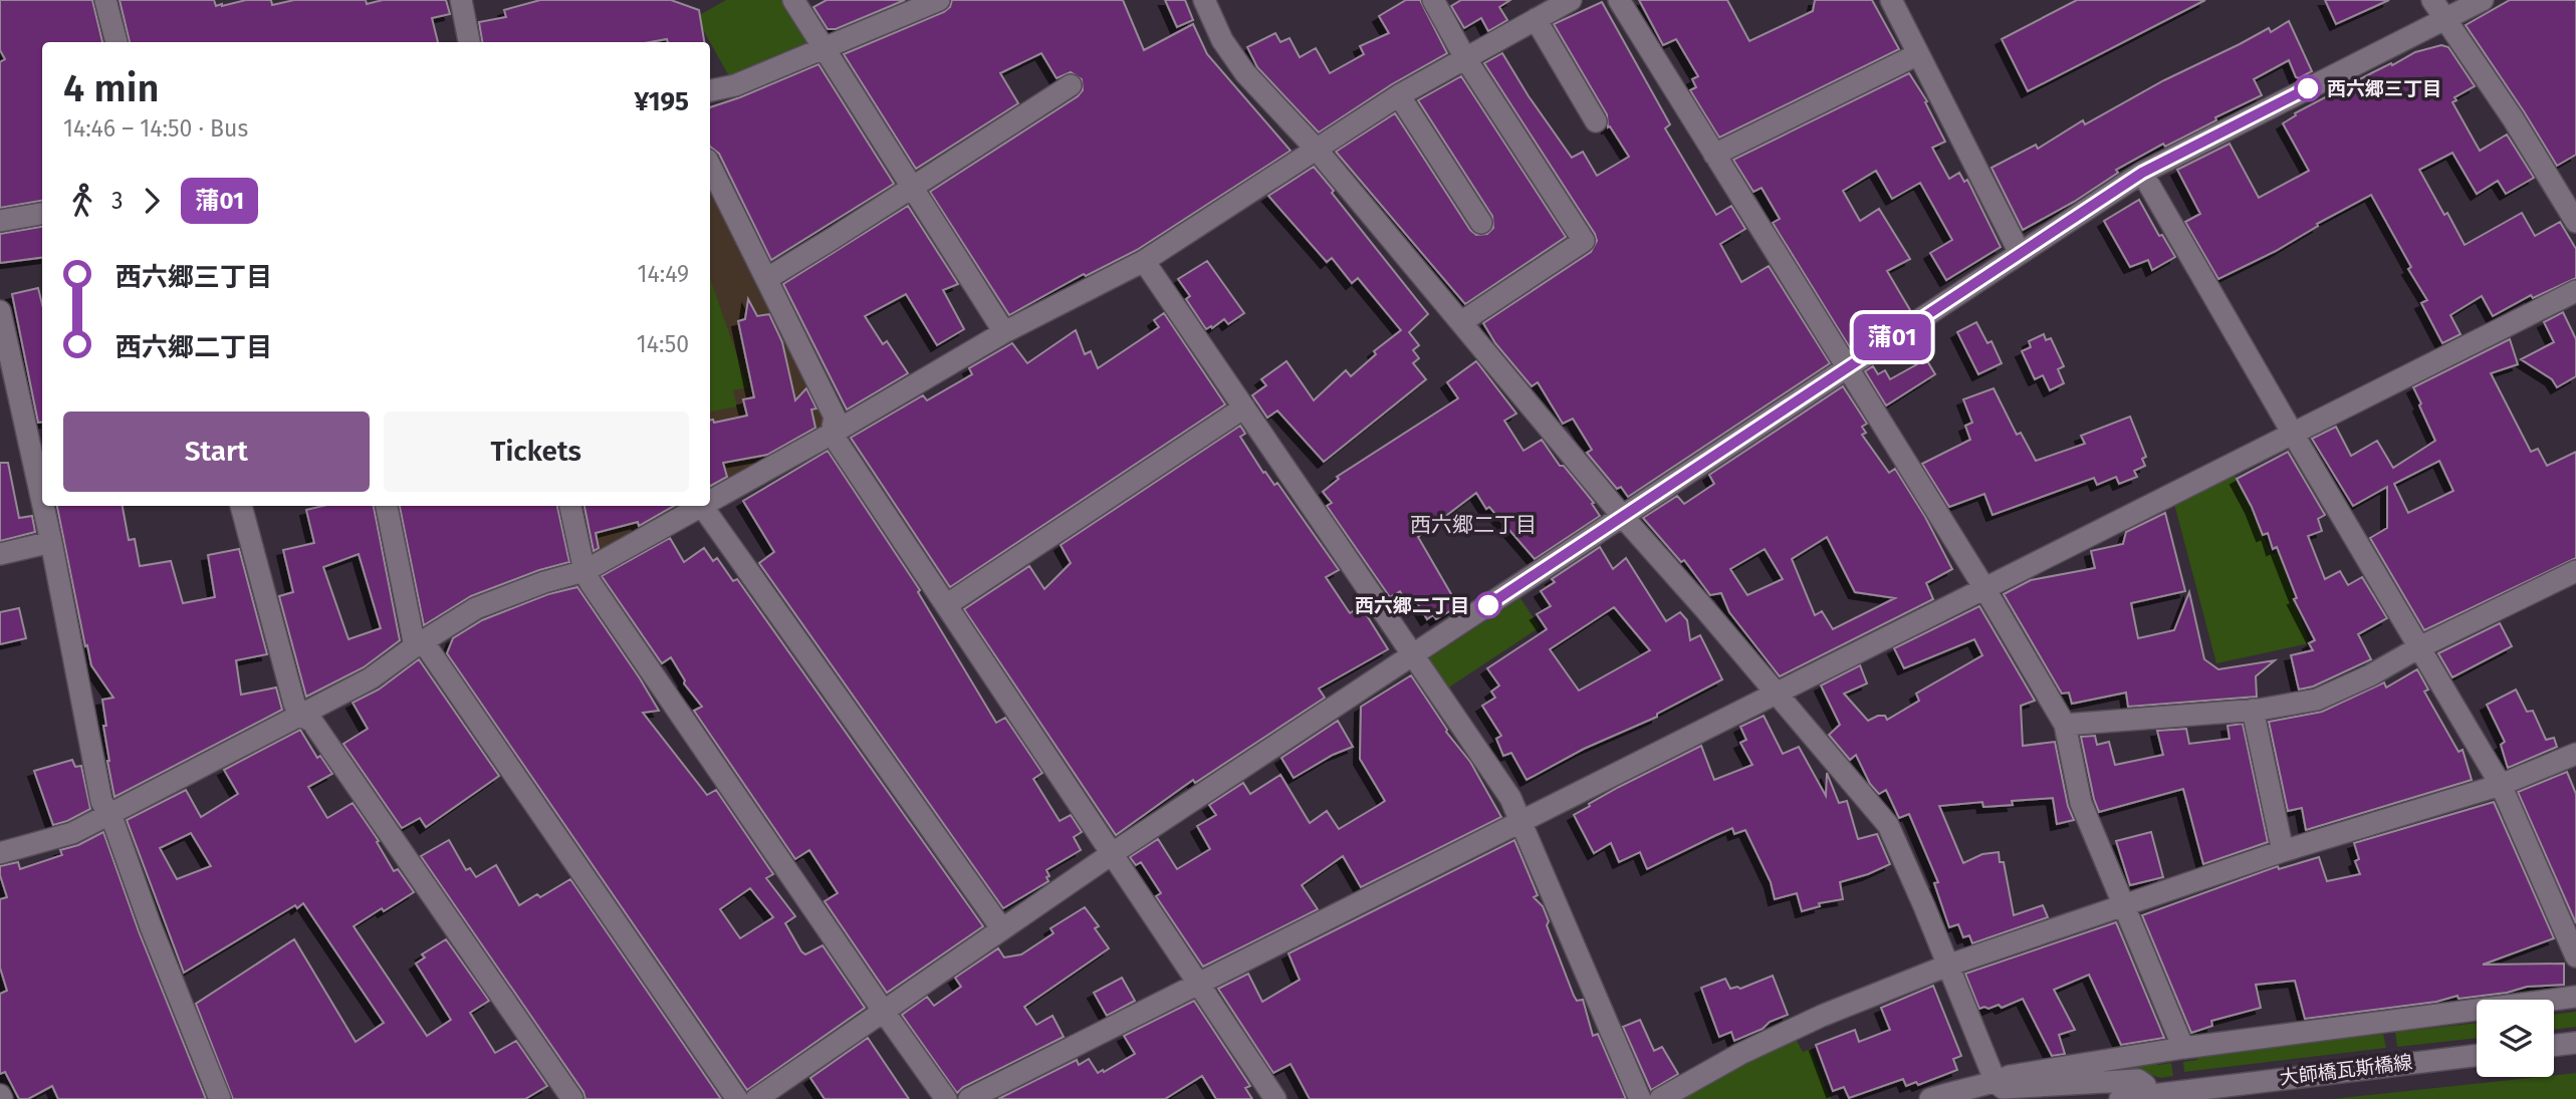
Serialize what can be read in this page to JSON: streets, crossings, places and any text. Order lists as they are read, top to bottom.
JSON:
{
  "streets": {
    "street": ["大師橋瓦斯橋線"]
  },
  "districts": ["西六郷二丁目"],
  "places": ["西六郷三丁目", "西六郷二丁目"],
  "lines": ["bus line 蒲01"],
  "page": {
    "on_map": "蒲01",
    "heading": ["4 min", "14:46 – 14:50 · Bus", "¥195"],
    "legs": ["3", "蒲01"],
    "list": [
      {
        "name": "西六郷三丁目",
        "value": "14:49"
      },
      {
        "name": "西六郷二丁目",
        "value": "14:50"
      }
    ],
    "buttons": ["Start", "Tickets"]
  }
}
